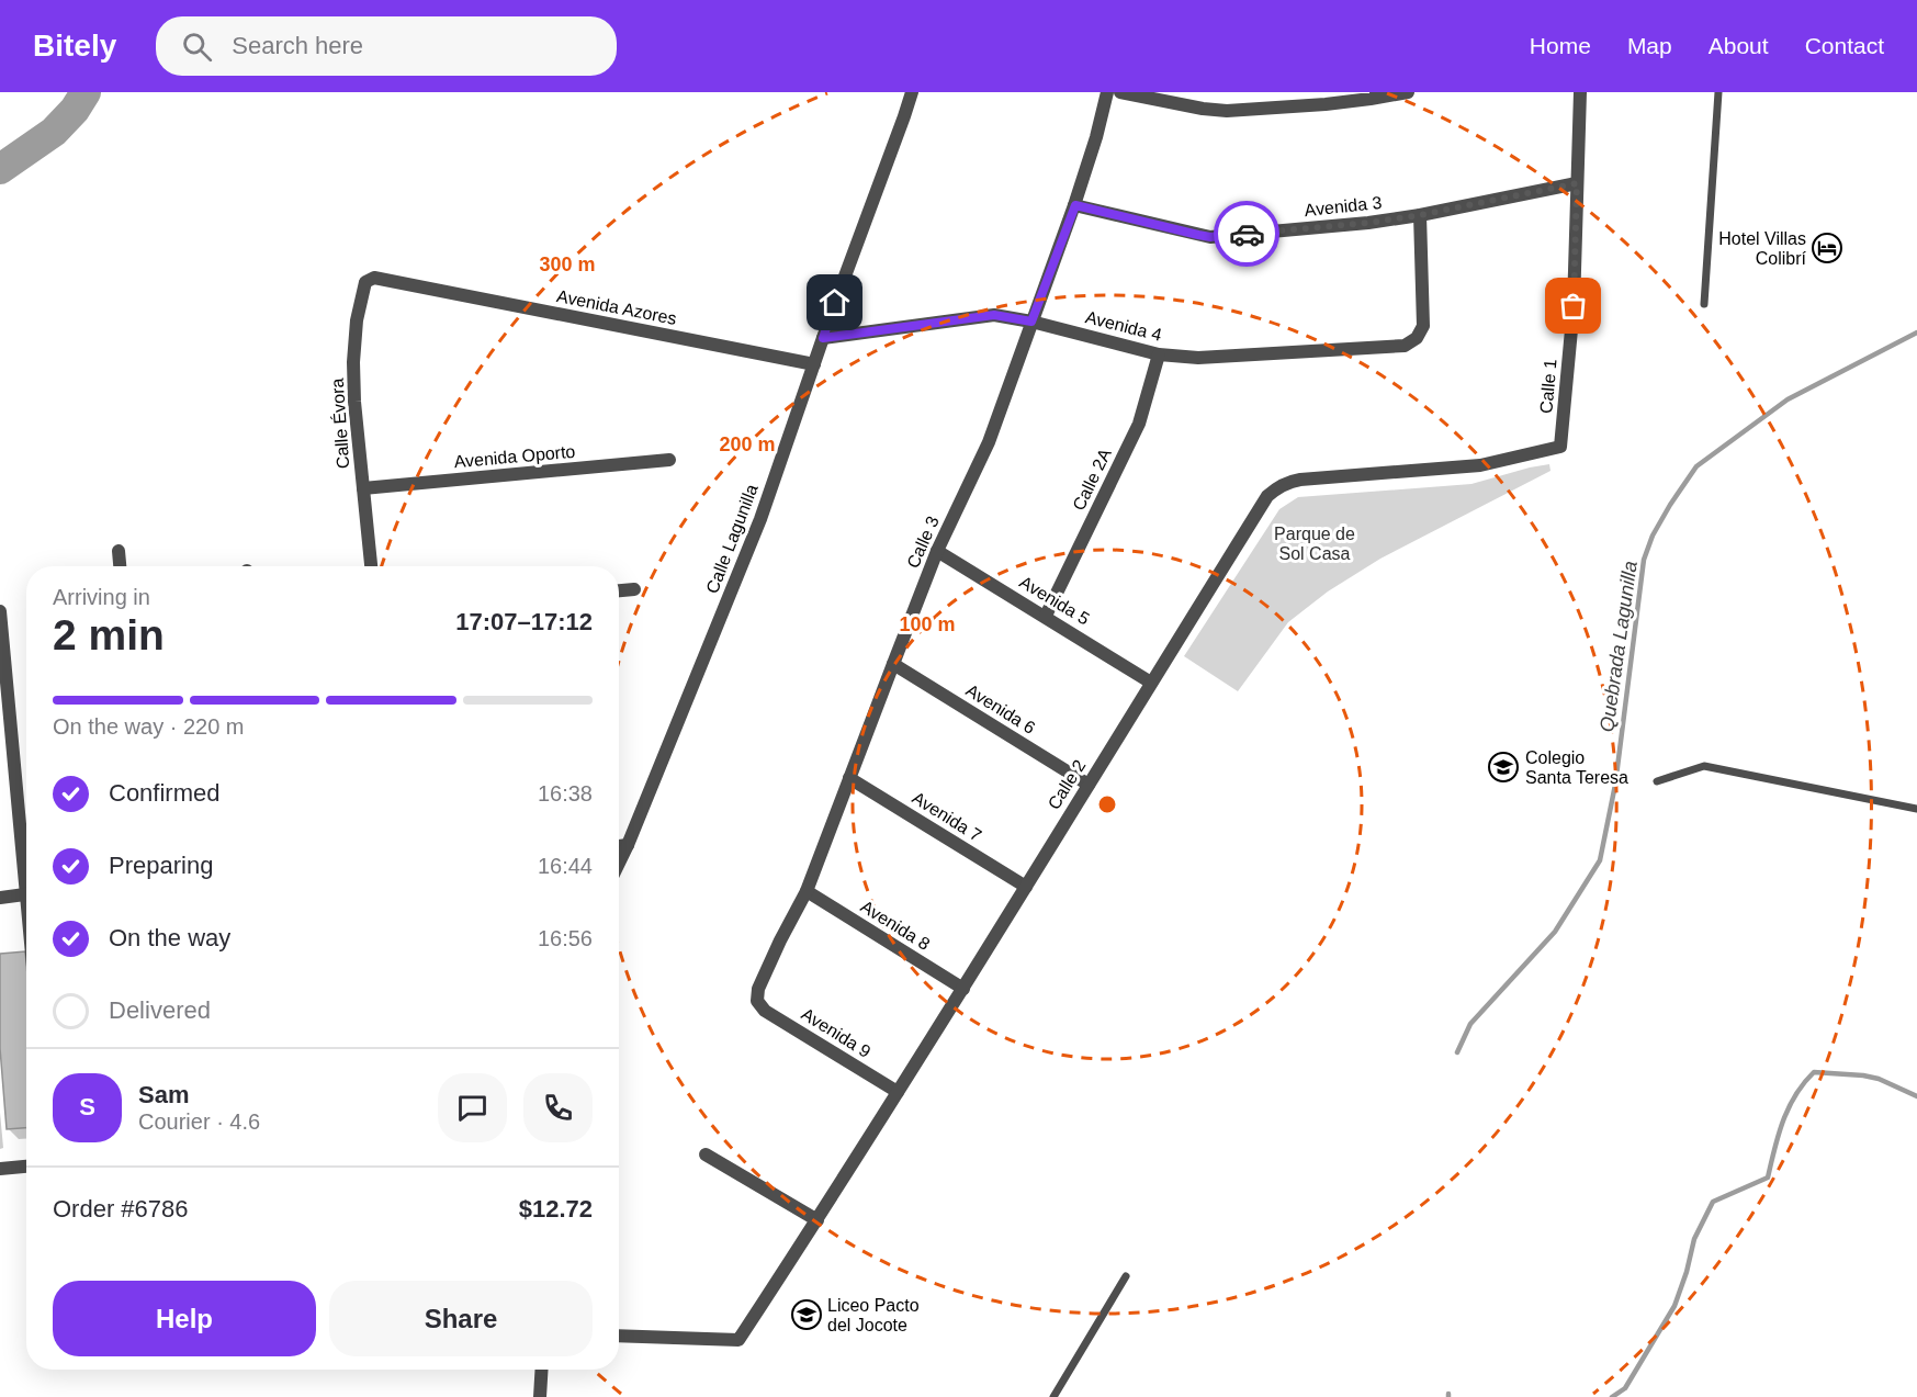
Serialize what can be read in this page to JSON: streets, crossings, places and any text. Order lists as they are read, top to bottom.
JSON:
{
  "streets": {
    "street": [
      "Avenida 3",
      "Avenida Azores",
      "Avenida 4",
      "Calle 1",
      "Calle Évora",
      "Avenida Oporto",
      "Calle 2A",
      "Calle Lagunilla",
      "Calle 3",
      "Avenida 5",
      "Avenida 6",
      "Calle 2",
      "Avenida 7",
      "Avenida 8",
      "Avenida 9"
    ]
  },
  "crossings": [
    ["Avenida 3", "Avenida 4"],
    ["Avenida 3", "Calle 1"],
    ["Avenida 3", "Calle 3"],
    ["Avenida Azores", "Calle Évora"],
    ["Avenida Azores", "Calle Lagunilla"],
    ["Avenida 4", "Calle 2A"],
    ["Avenida 4", "Calle Lagunilla"],
    ["Avenida 4", "Calle 3"],
    ["Calle 1", "Calle 2"],
    ["Calle Évora", "Avenida Oporto"],
    ["Calle 2A", "Avenida 5"],
    ["Calle 3", "Avenida 5"],
    ["Calle 3", "Avenida 6"],
    ["Calle 3", "Avenida 7"],
    ["Calle 3", "Avenida 8"],
    ["Calle 3", "Avenida 9"],
    ["Avenida 5", "Calle 2"],
    ["Avenida 6", "Calle 2"],
    ["Calle 2", "Avenida 7"],
    ["Calle 2", "Avenida 8"],
    ["Calle 2", "Avenida 9"]
  ],
  "water": ["Quebrada Lagunilla"],
  "parks": ["Parque de Sol Casa"],
  "places": {
    "hotel": ["Hotel Villas Colibrí"],
    "school or university": ["Colegio Santa Teresa", "Liceo Pacto del Jocote"]
  },
  "page": {
    "header": "Bitely",
    "search": "Search here",
    "nav": [
      "Home",
      "Map",
      "About",
      "Contact"
    ],
    "heading": ["2 min", "Arriving in", "17:07–17:12"],
    "panel": [
      "Sam",
      "Courier · 4.6",
      "Order #6786",
      "$12.72"
    ],
    "bar": "On the way · 220 m",
    "list": [
      ["Confirmed", "16:38"],
      ["Preparing", "16:44"],
      ["On the way", "16:56"],
      "Delivered"
    ],
    "round": "S",
    "buttons": ["Help", "Share"]
  },
  "rings": ["300 m", "200 m", "100 m"]
}
